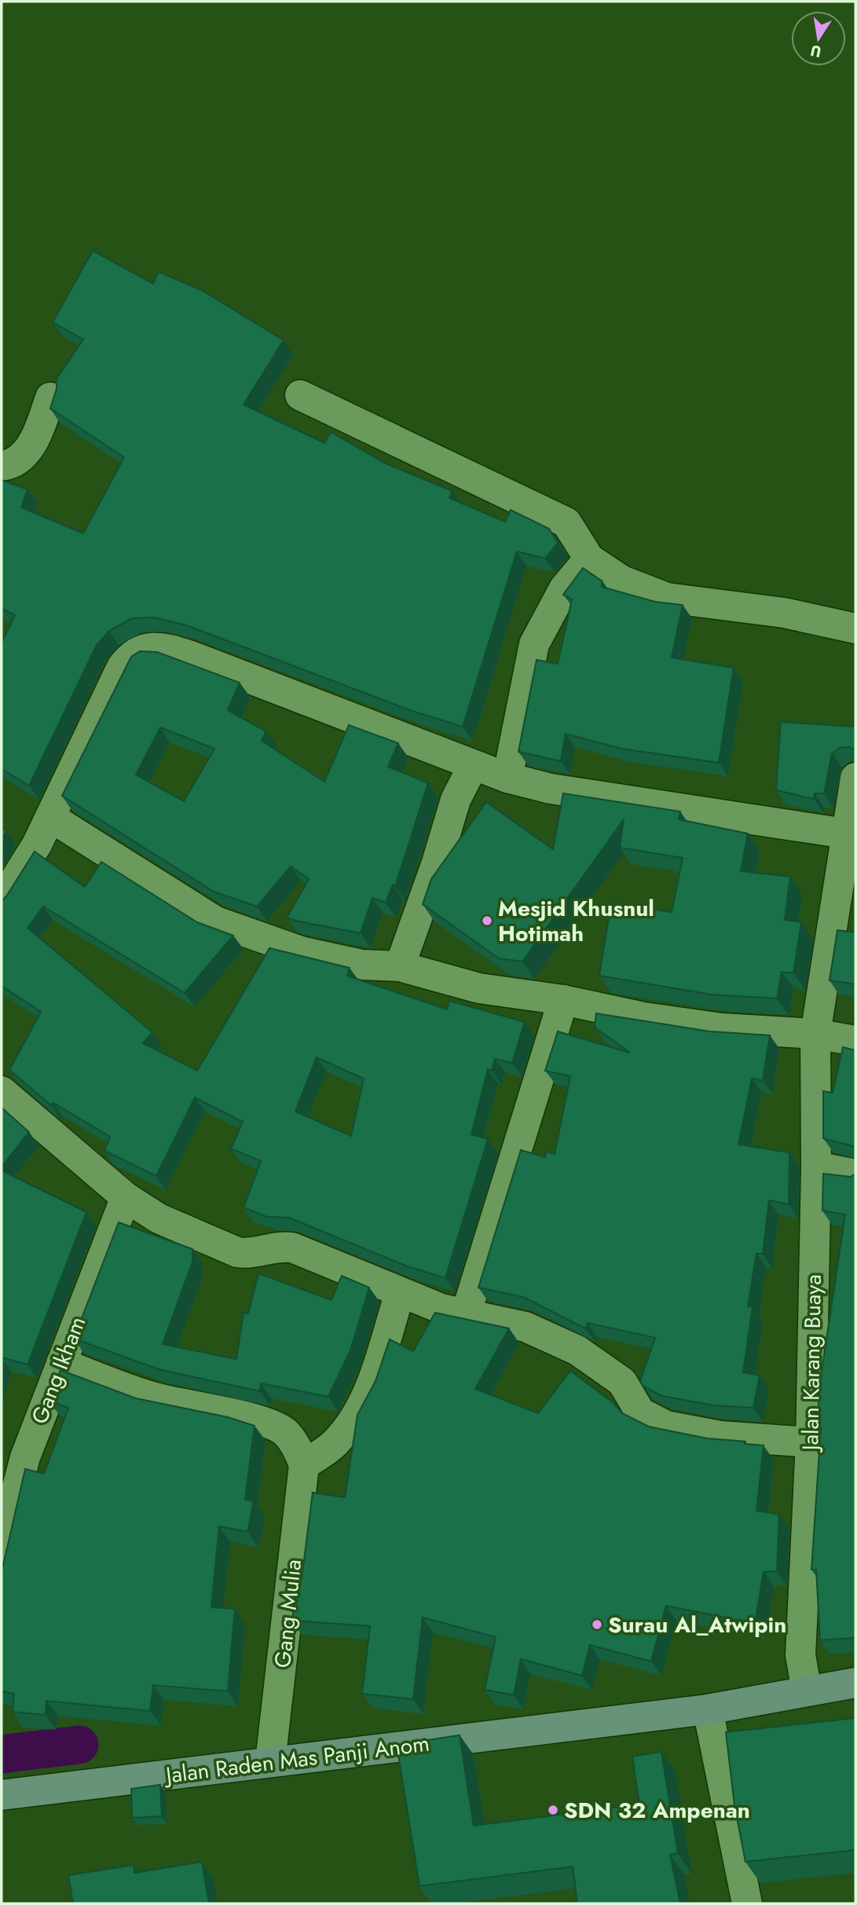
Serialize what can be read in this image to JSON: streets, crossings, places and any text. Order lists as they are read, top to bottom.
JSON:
{
  "streets": {
    "street": [
      "Jalan Karang Buaya",
      "Gang Ikham",
      "Gang Mulia",
      "Jalan Raden Mas Panji Anom"
    ]
  },
  "crossings": [
    ["Jalan Karang Buaya", "Jalan Raden Mas Panji Anom"],
    ["Gang Mulia", "Jalan Raden Mas Panji Anom"]
  ],
  "places": ["Mesjid Khusnul Hotimah", "Surau Al_Atwipin", "SDN 32 Ampenan"],
  "north": "bottom"
}
